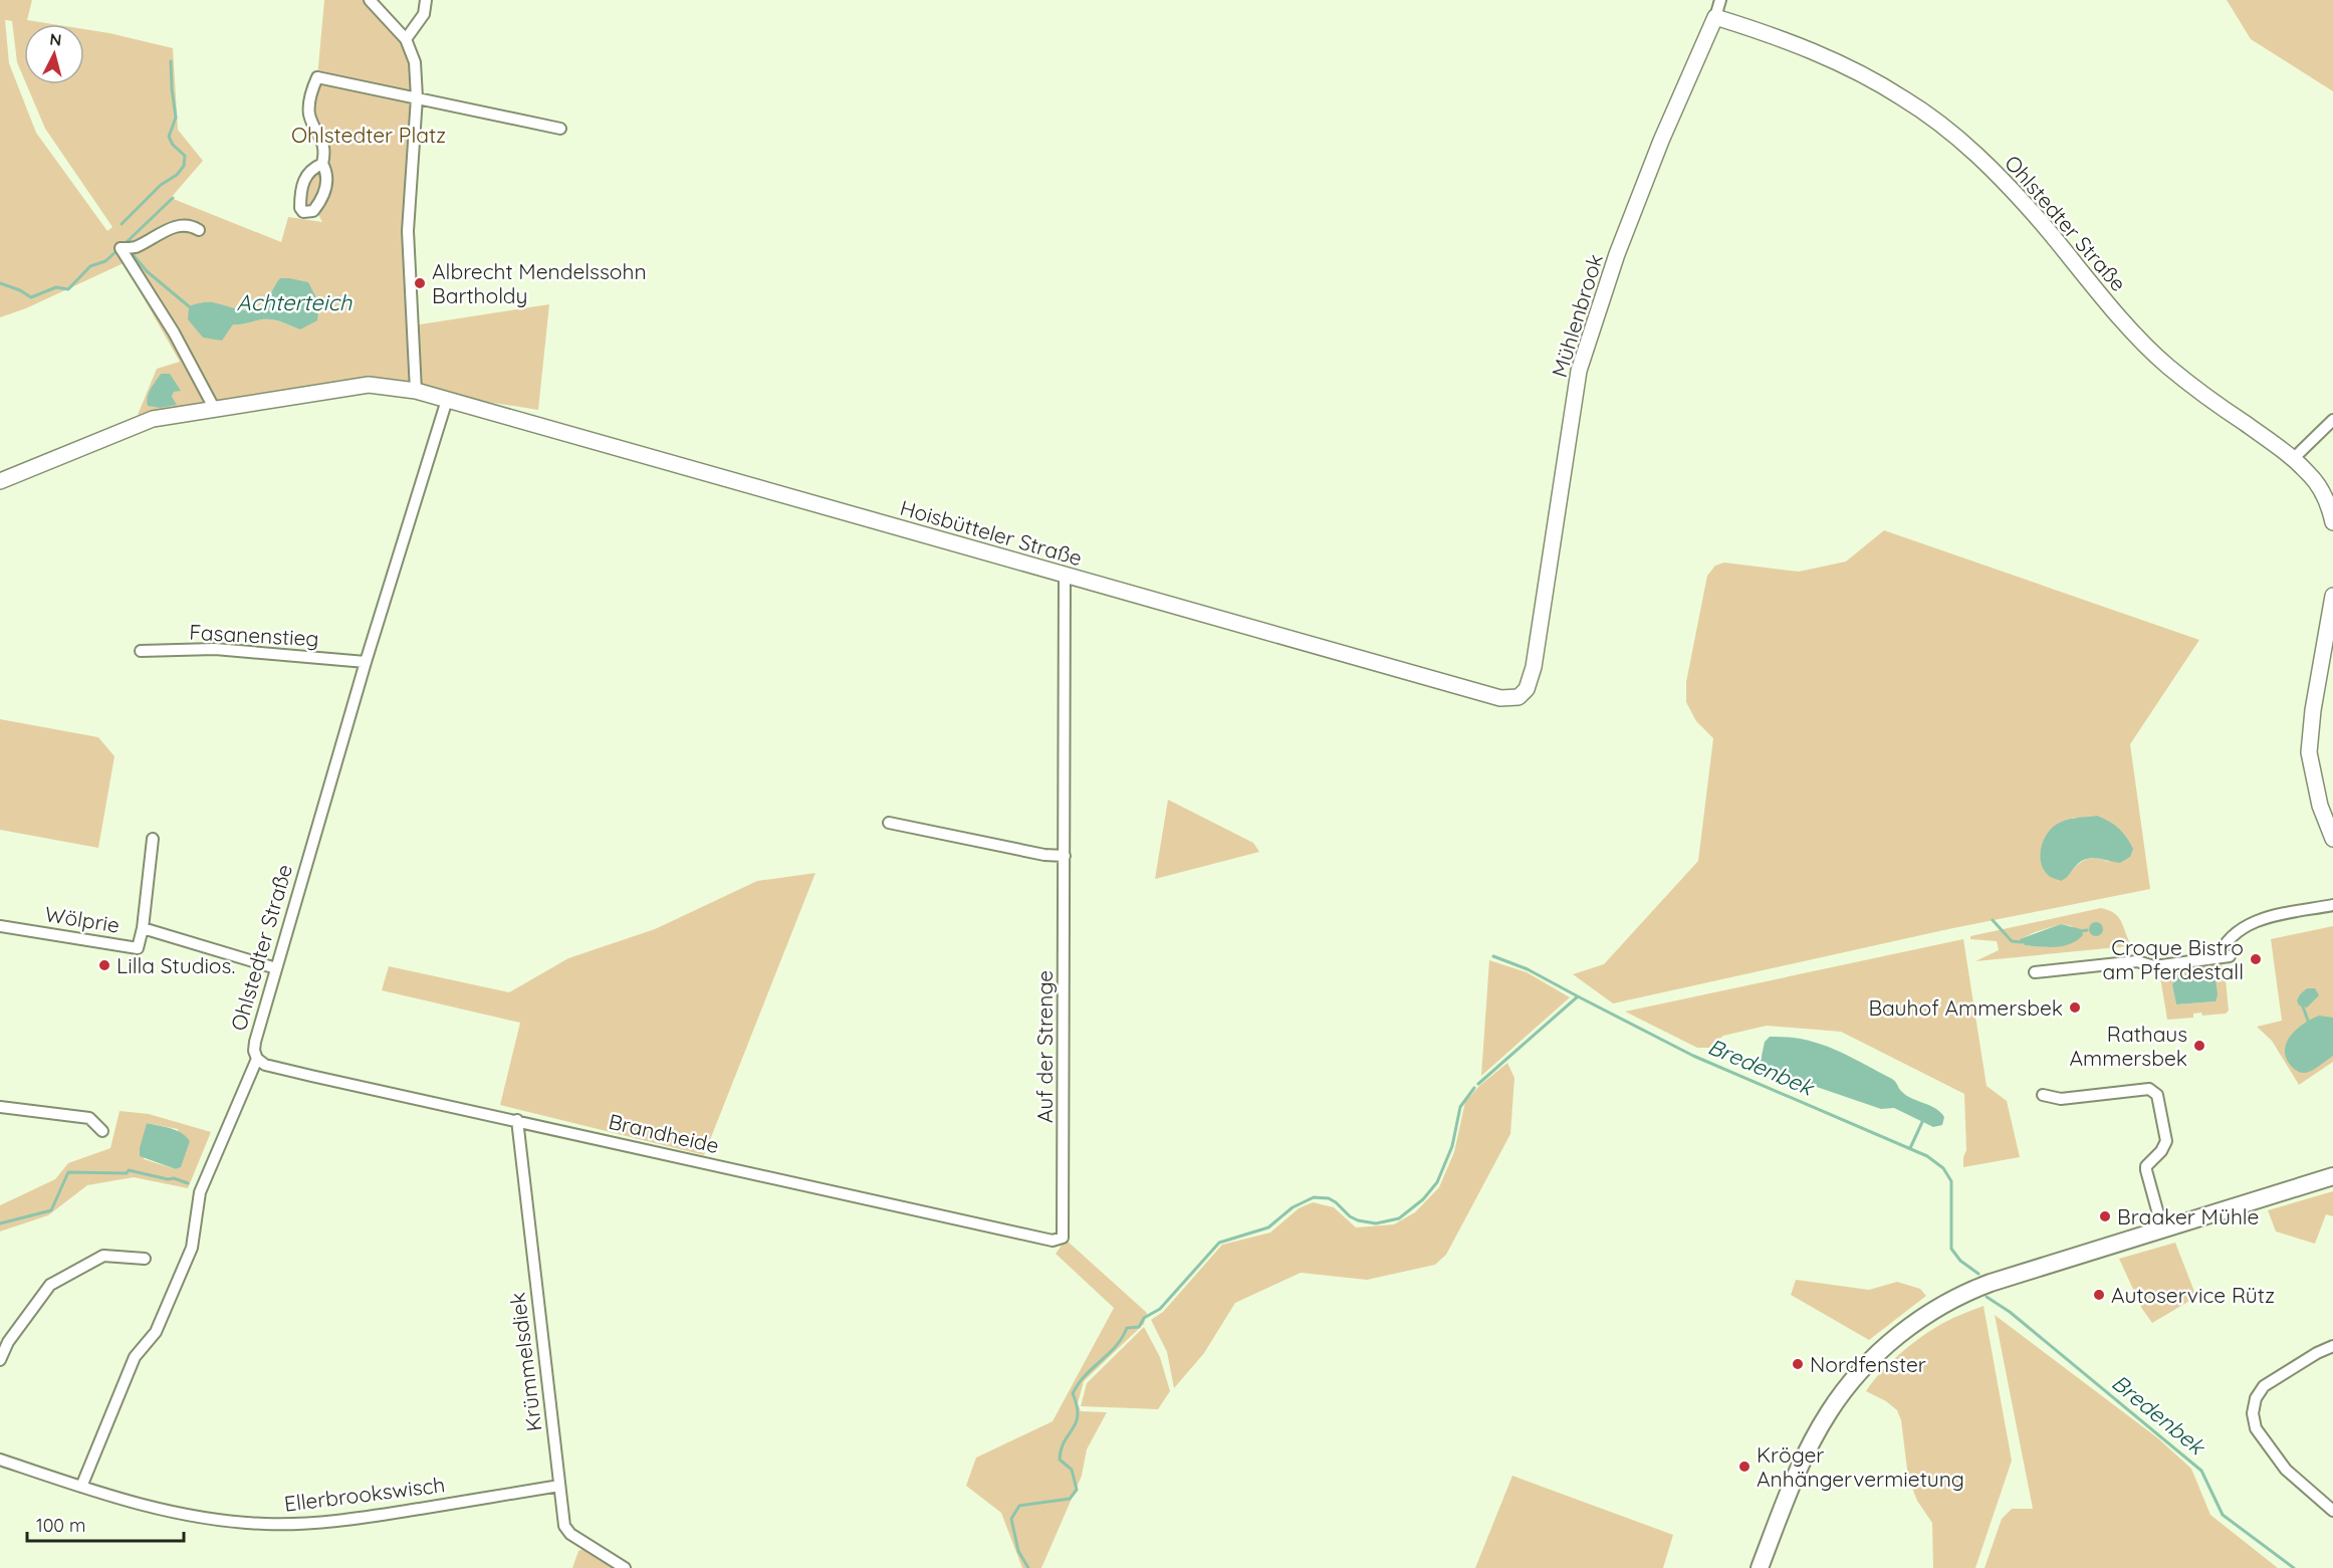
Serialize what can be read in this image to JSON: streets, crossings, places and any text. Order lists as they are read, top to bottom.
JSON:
{
  "streets": {
    "street": [
      "Ohlstedter Straße",
      "Mühlenbrook",
      "Hoisbütteler Straße",
      "Fasanenstieg",
      "Wölprie",
      "Auf der Strenge",
      "Brandheide",
      "Krümmelsdiek",
      "Ellerbrookswisch"
    ]
  },
  "crossings": [
    ["Ohlstedter Straße", "Mühlenbrook"],
    ["Ohlstedter Straße", "Hoisbütteler Straße"],
    ["Ohlstedter Straße", "Fasanenstieg"],
    ["Ohlstedter Straße", "Wölprie"],
    ["Ohlstedter Straße", "Brandheide"],
    ["Ohlstedter Straße", "Ellerbrookswisch"],
    ["Mühlenbrook", "Hoisbütteler Straße"],
    ["Hoisbütteler Straße", "Auf der Strenge"],
    ["Auf der Strenge", "Brandheide"],
    ["Brandheide", "Krümmelsdiek"],
    ["Krümmelsdiek", "Ellerbrookswisch"]
  ],
  "water": ["Achterteich", "Bredenbek"],
  "parks": ["Ohlstedter Platz"],
  "places": [
    "Albrecht Mendelssohn Bartholdy",
    "Croque Bistro am Pferdestall",
    "Lilla Studios.",
    "Bauhof Ammersbek",
    "Rathaus Ammersbek",
    "Braaker Mühle",
    "Autoservice Rütz",
    "Nordfenster",
    "Kröger Anhängervermietung"
  ],
  "scale_bar": "100 m",
  "north": "top"
}
